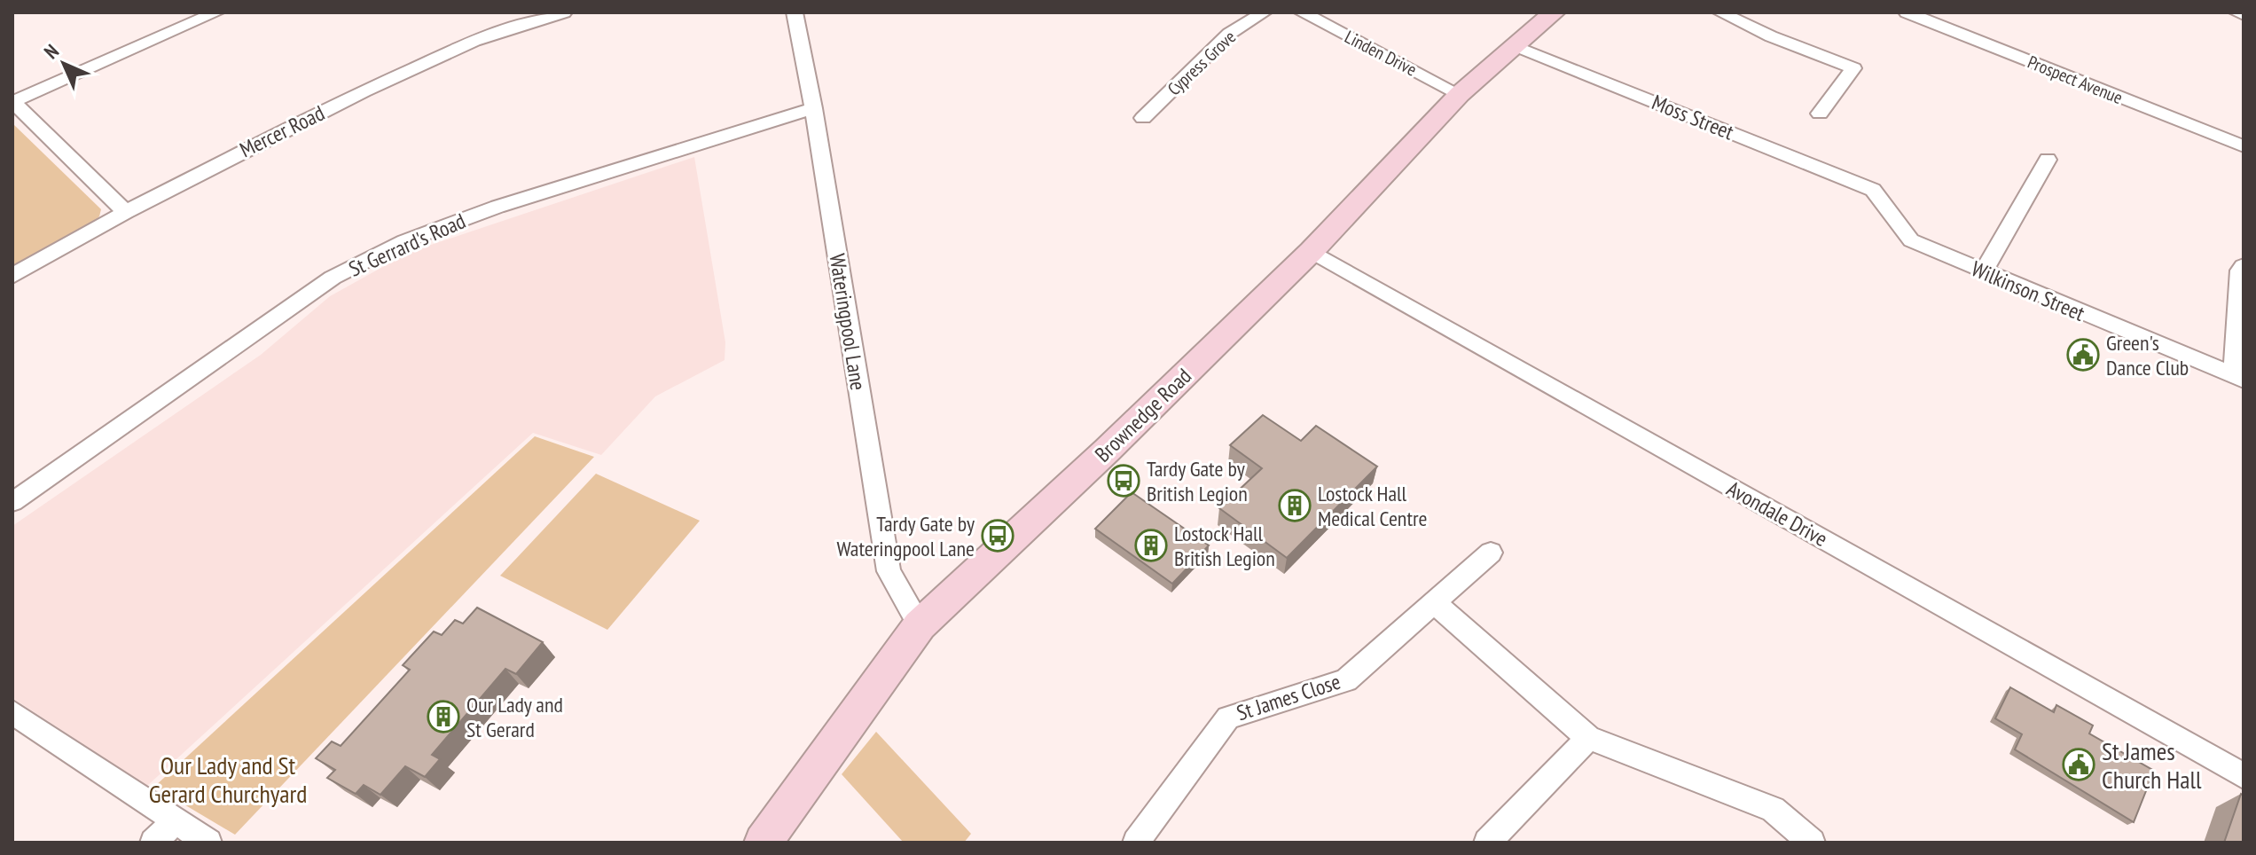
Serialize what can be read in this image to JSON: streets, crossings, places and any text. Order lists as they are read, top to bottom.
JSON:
{
  "streets": {
    "main road": ["Brownedge Road"],
    "street": [
      "Linden Drive",
      "Cypress Grove",
      "Prospect Avenue",
      "Moss Street",
      "Mercer Road",
      "St Gerrard's Road",
      "Wilkinson Street",
      "Wateringpool Lane",
      "Avondale Drive",
      "St James Close"
    ]
  },
  "crossings": [
    ["Linden Drive", "Brownedge Road"],
    ["Moss Street", "Wilkinson Street"],
    ["Moss Street", "Brownedge Road"],
    ["St Gerrard's Road", "Wateringpool Lane"],
    ["Wateringpool Lane", "Brownedge Road"],
    ["Brownedge Road", "Avondale Drive"]
  ],
  "parks": ["Our Lady and St Gerard Churchyard"],
  "places": {
    "public building": ["Green's Dance Club", "St James Church Hall"],
    "bus stop": ["Tardy Gate by British Legion", "Tardy Gate by Wateringpool Lane"],
    "building": ["Lostock Hall Medical Centre", "Lostock Hall British Legion", "Our Lady and St Gerard"]
  },
  "north": "top left"
}
